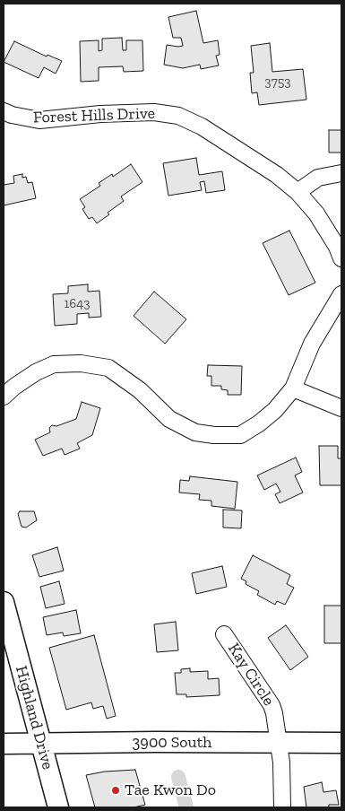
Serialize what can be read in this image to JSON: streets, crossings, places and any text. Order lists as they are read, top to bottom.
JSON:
{
  "streets": {
    "main road": ["Highland Drive", "3900 South"],
    "street": ["Forest Hills Drive", "Kay Circle"]
  },
  "crossings": [
    ["Kay Circle", "3900 South"],
    ["Highland Drive", "3900 South"]
  ],
  "places": ["Tae Kwon Do"],
  "house_numbers": ["3753", "1643"]
}
